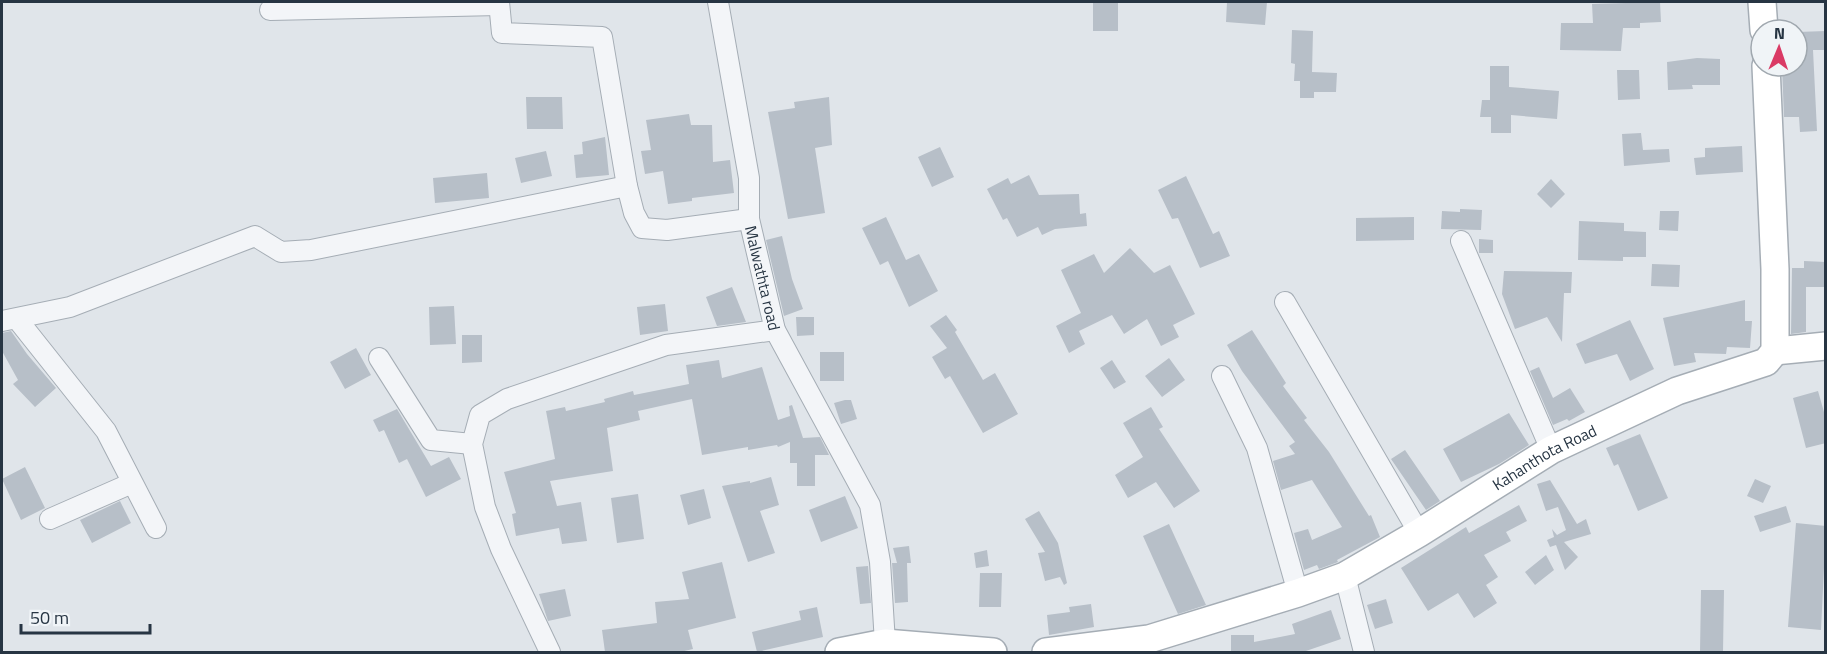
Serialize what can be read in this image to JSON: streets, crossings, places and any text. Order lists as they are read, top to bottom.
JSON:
{
  "streets": {
    "main road": ["Kahanthota Road"],
    "street": ["Malwathta road"]
  },
  "scale_bar": "50 m",
  "north": "top"
}
